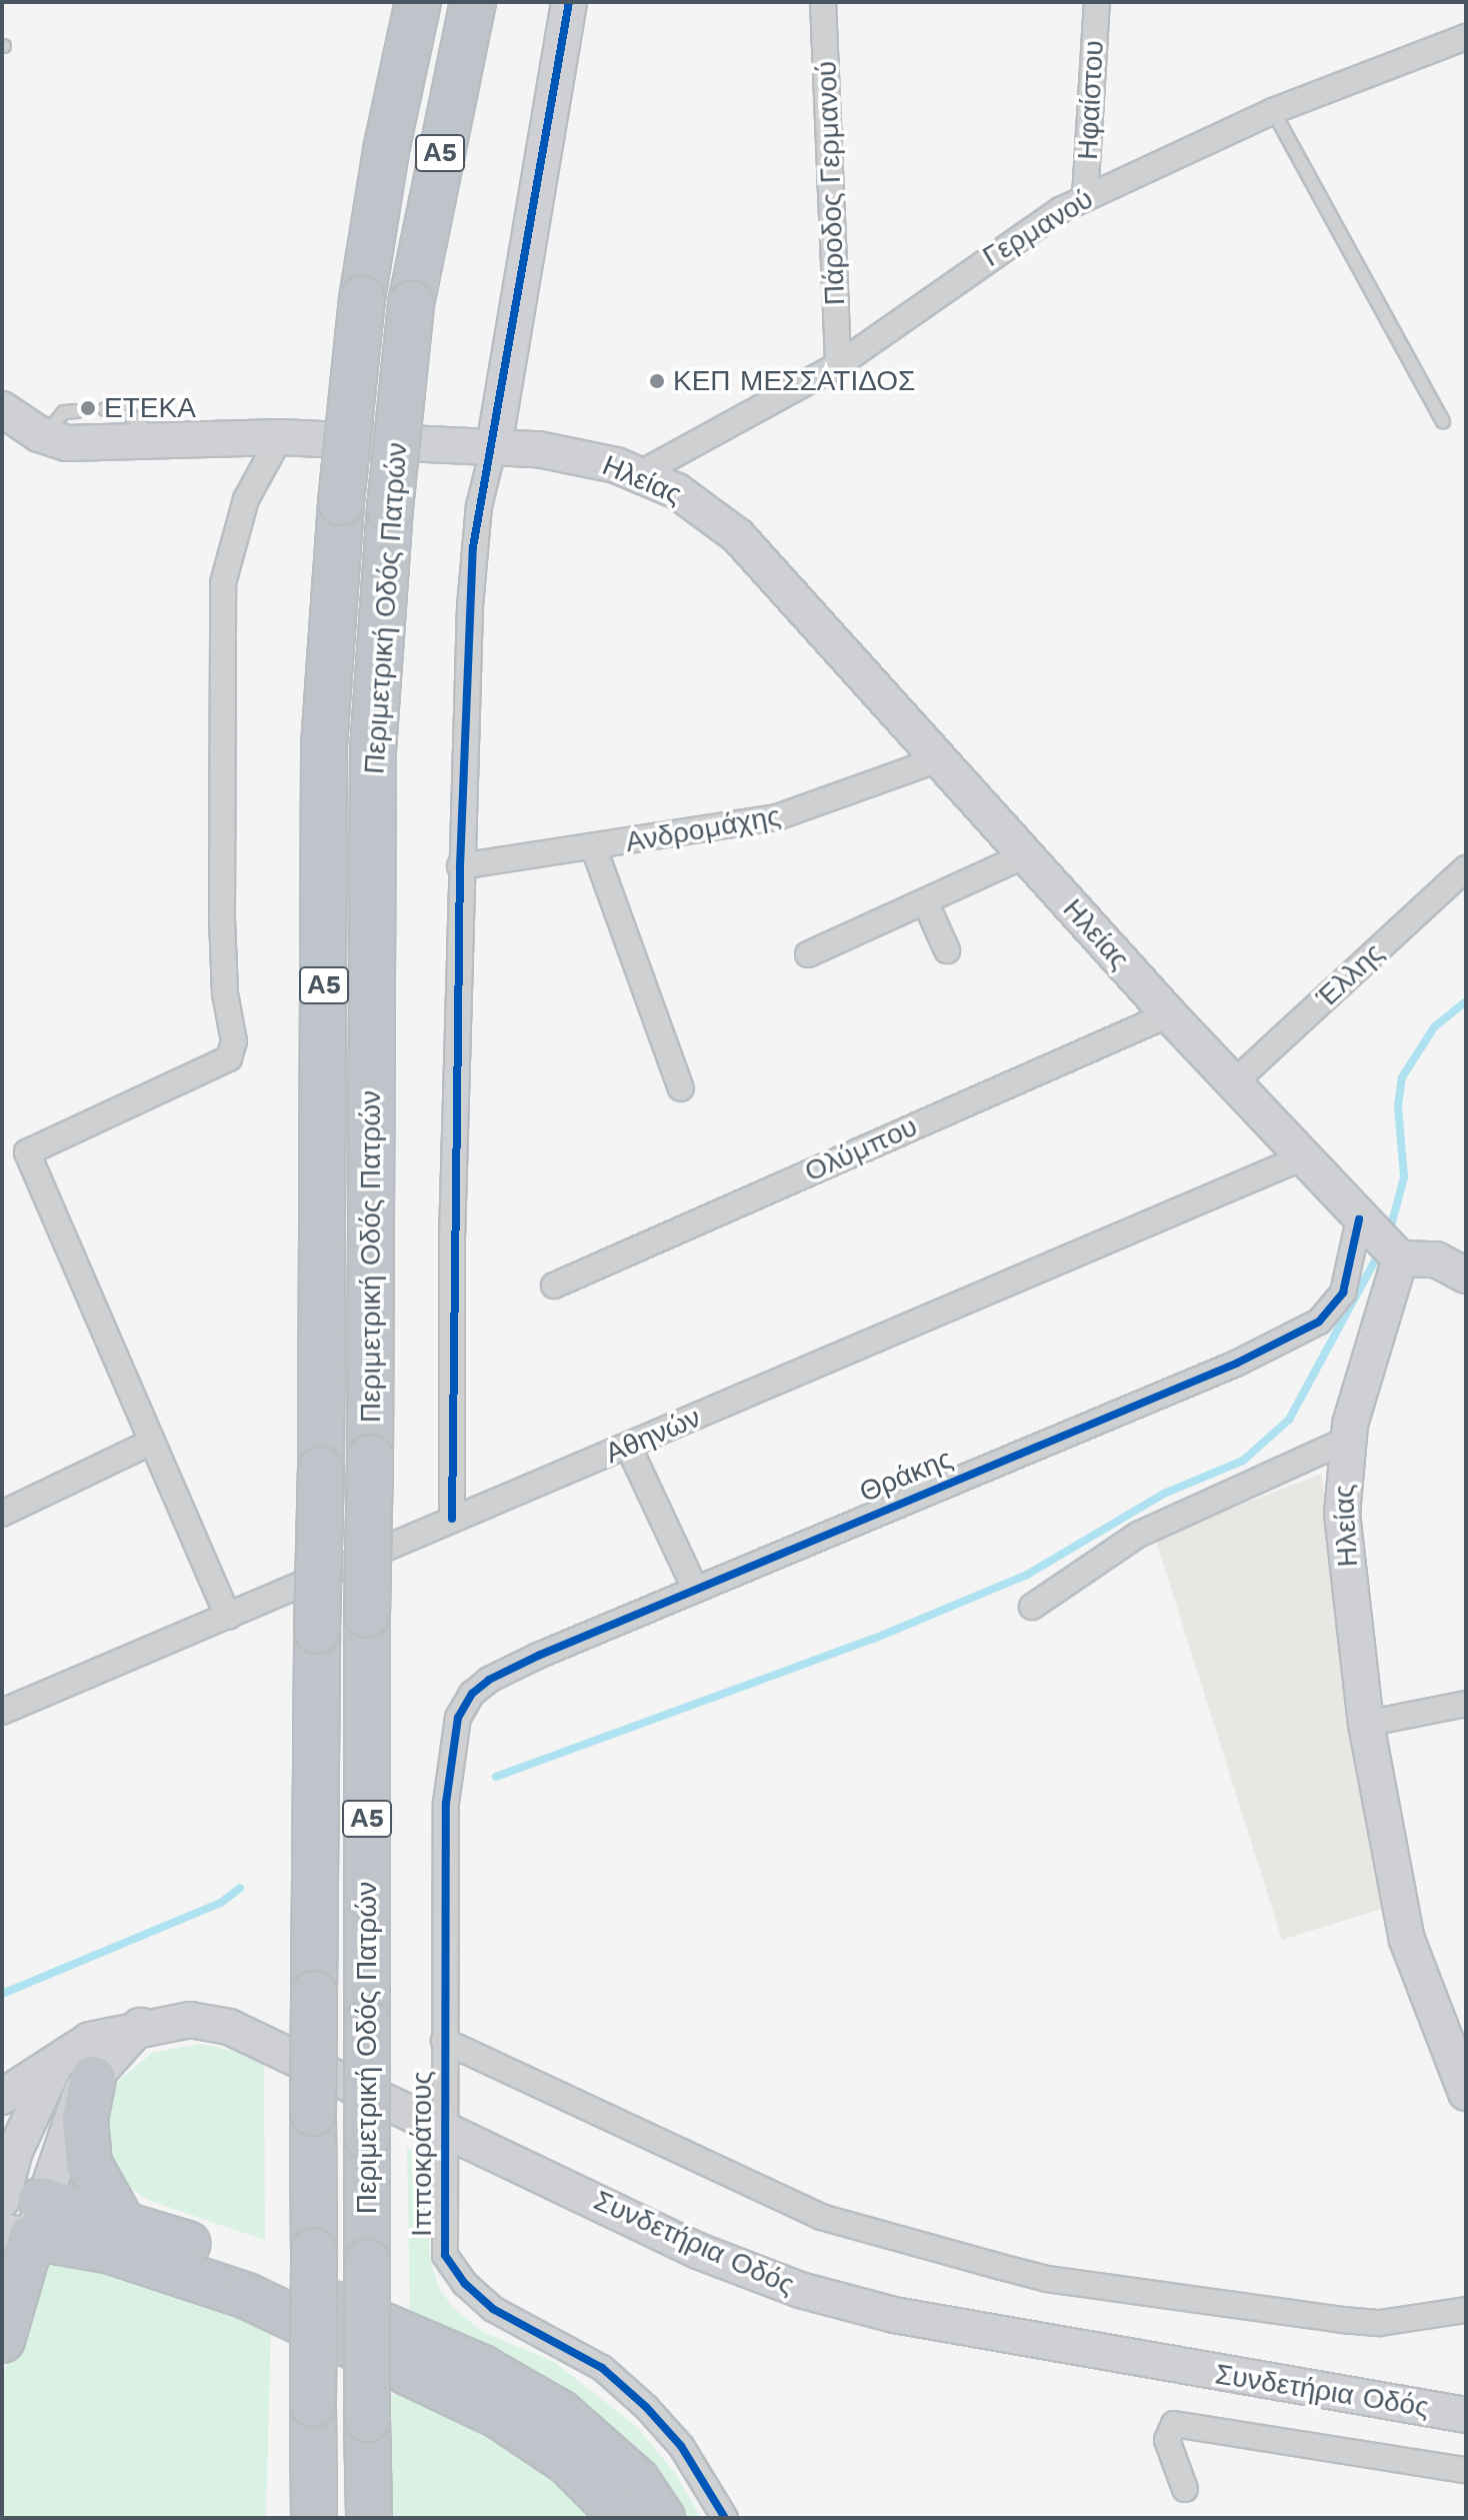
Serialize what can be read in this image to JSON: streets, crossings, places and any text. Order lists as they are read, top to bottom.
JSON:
{
  "streets": {
    "highway": ["Α5", "Περιμετρική Οδός Πατρών"],
    "main road": ["Ηλείας", "Συνδετήρια Οδός"],
    "street": [
      "Ηφαίστου",
      "Πάροδος Γερμανού",
      "Γερμανού",
      "Ανδρομάχης",
      "Έλλης",
      "Ολύμπου",
      "Αθηνών",
      "Θράκης",
      "Ιπποκράτους"
    ]
  },
  "crossings": [
    ["Ηφαίστου", "Γερμανού"],
    ["Πάροδος Γερμανού", "Γερμανού"],
    ["Γερμανού", "Ηλείας"],
    ["Ηλείας", "Ανδρομάχης"],
    ["Ηλείας", "Έλλης"],
    ["Ηλείας", "Ολύμπου"],
    ["Ηλείας", "Αθηνών"],
    ["Ηλείας", "Θράκης"],
    ["Θράκης", "Ιπποκράτους"],
    ["Ιπποκράτους", "Συνδετήρια Οδός"]
  ],
  "places": ["ΚΕΠ ΜΕΣΣΑΤΙΔΟΣ", "ΕΤΕΚΑ"]
}
